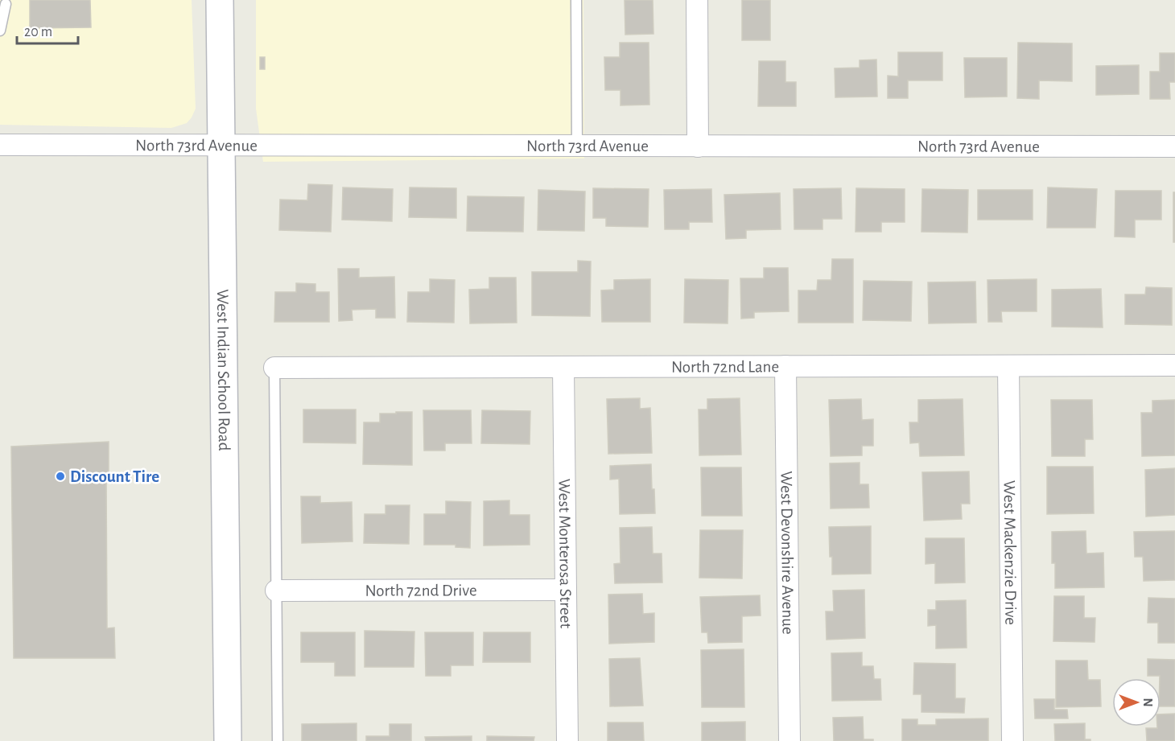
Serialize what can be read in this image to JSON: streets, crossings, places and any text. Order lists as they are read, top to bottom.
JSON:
{
  "streets": {
    "main road": ["West Indian School Road"],
    "street": [
      "North 73rd Avenue",
      "North 72nd Lane",
      "West Monterosa Street",
      "West Devonshire Avenue",
      "West Mackenzie Drive",
      "North 72nd Drive"
    ]
  },
  "crossings": [
    ["North 73rd Avenue", "West Indian School Road"],
    ["North 72nd Lane", "West Monterosa Street"],
    ["North 72nd Lane", "West Devonshire Avenue"],
    ["North 72nd Lane", "West Mackenzie Drive"],
    ["West Monterosa Street", "North 72nd Drive"]
  ],
  "places": ["Discount Tire"],
  "scale_bar": "20 m",
  "north": "right"
}
